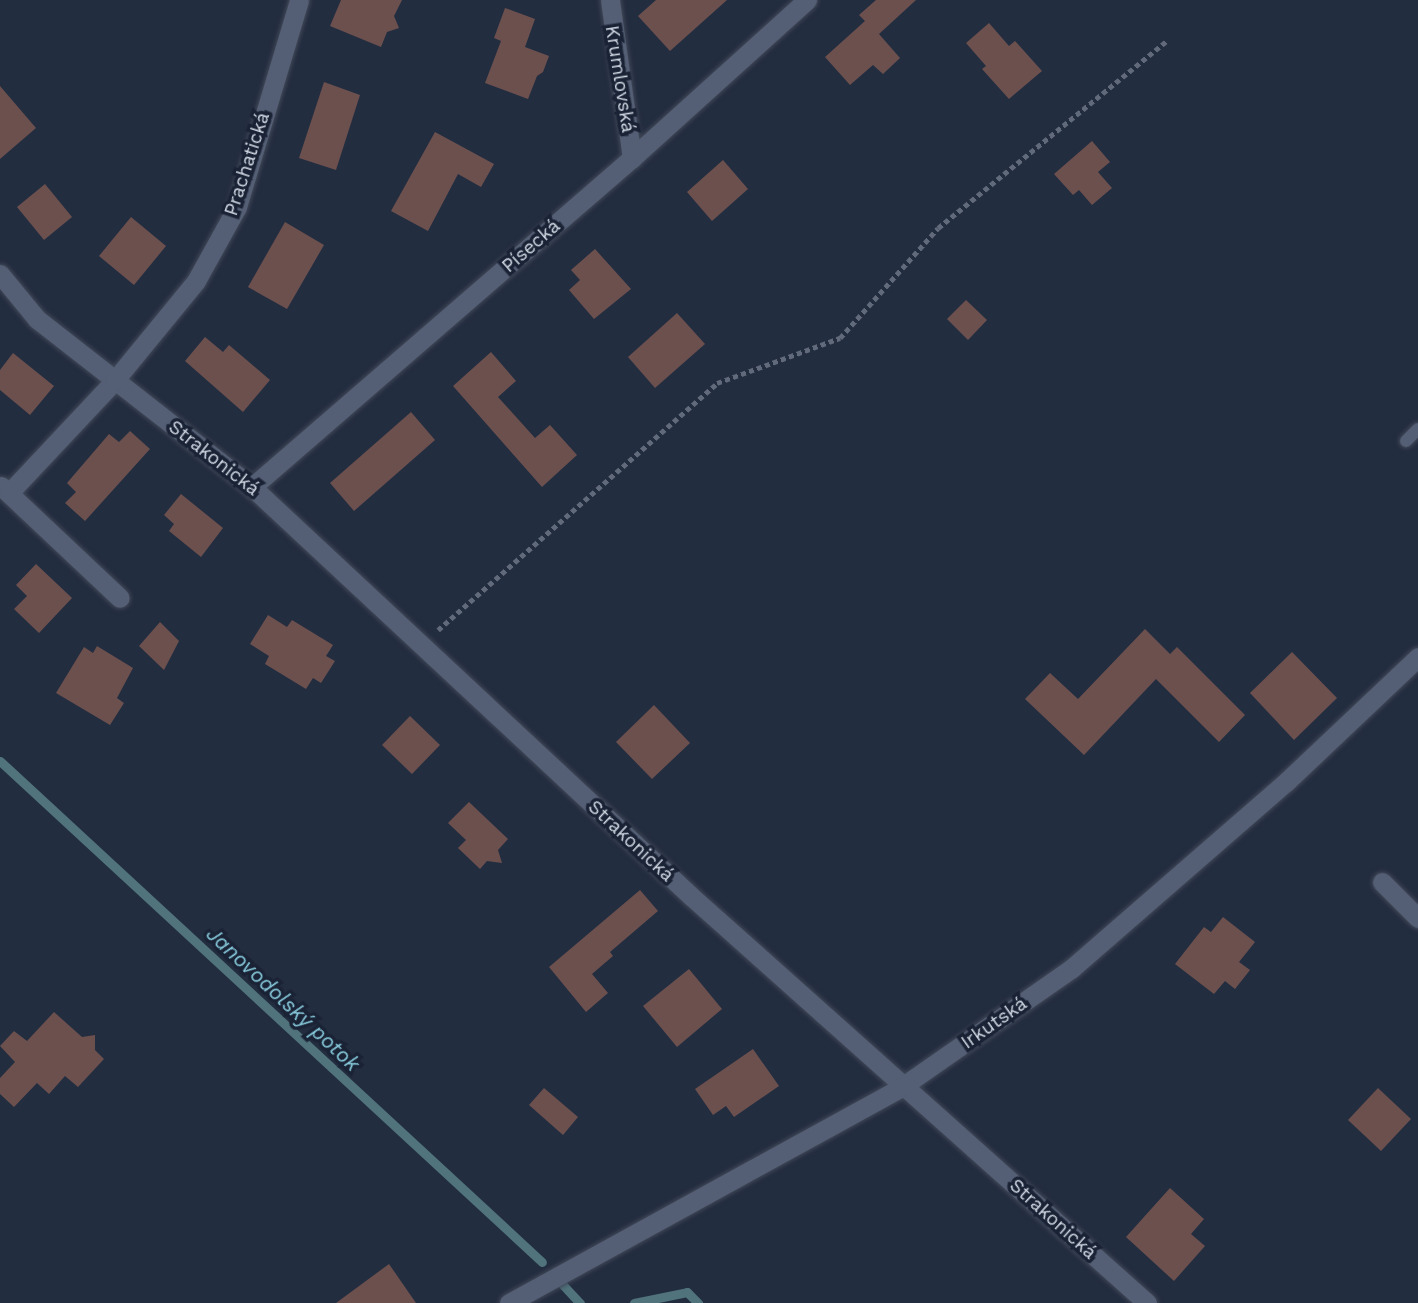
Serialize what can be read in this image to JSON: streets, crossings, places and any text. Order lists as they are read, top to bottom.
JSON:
{
  "streets": {
    "street": [
      "Krumlovská",
      "Prachatická",
      "Písecká",
      "Strakonická",
      "Irkutská"
    ]
  },
  "crossings": [
    ["Krumlovská", "Písecká"],
    ["Prachatická", "Strakonická"],
    ["Písecká", "Strakonická"],
    ["Strakonická", "Irkutská"]
  ],
  "water": ["Janovodolský potok"]
}
